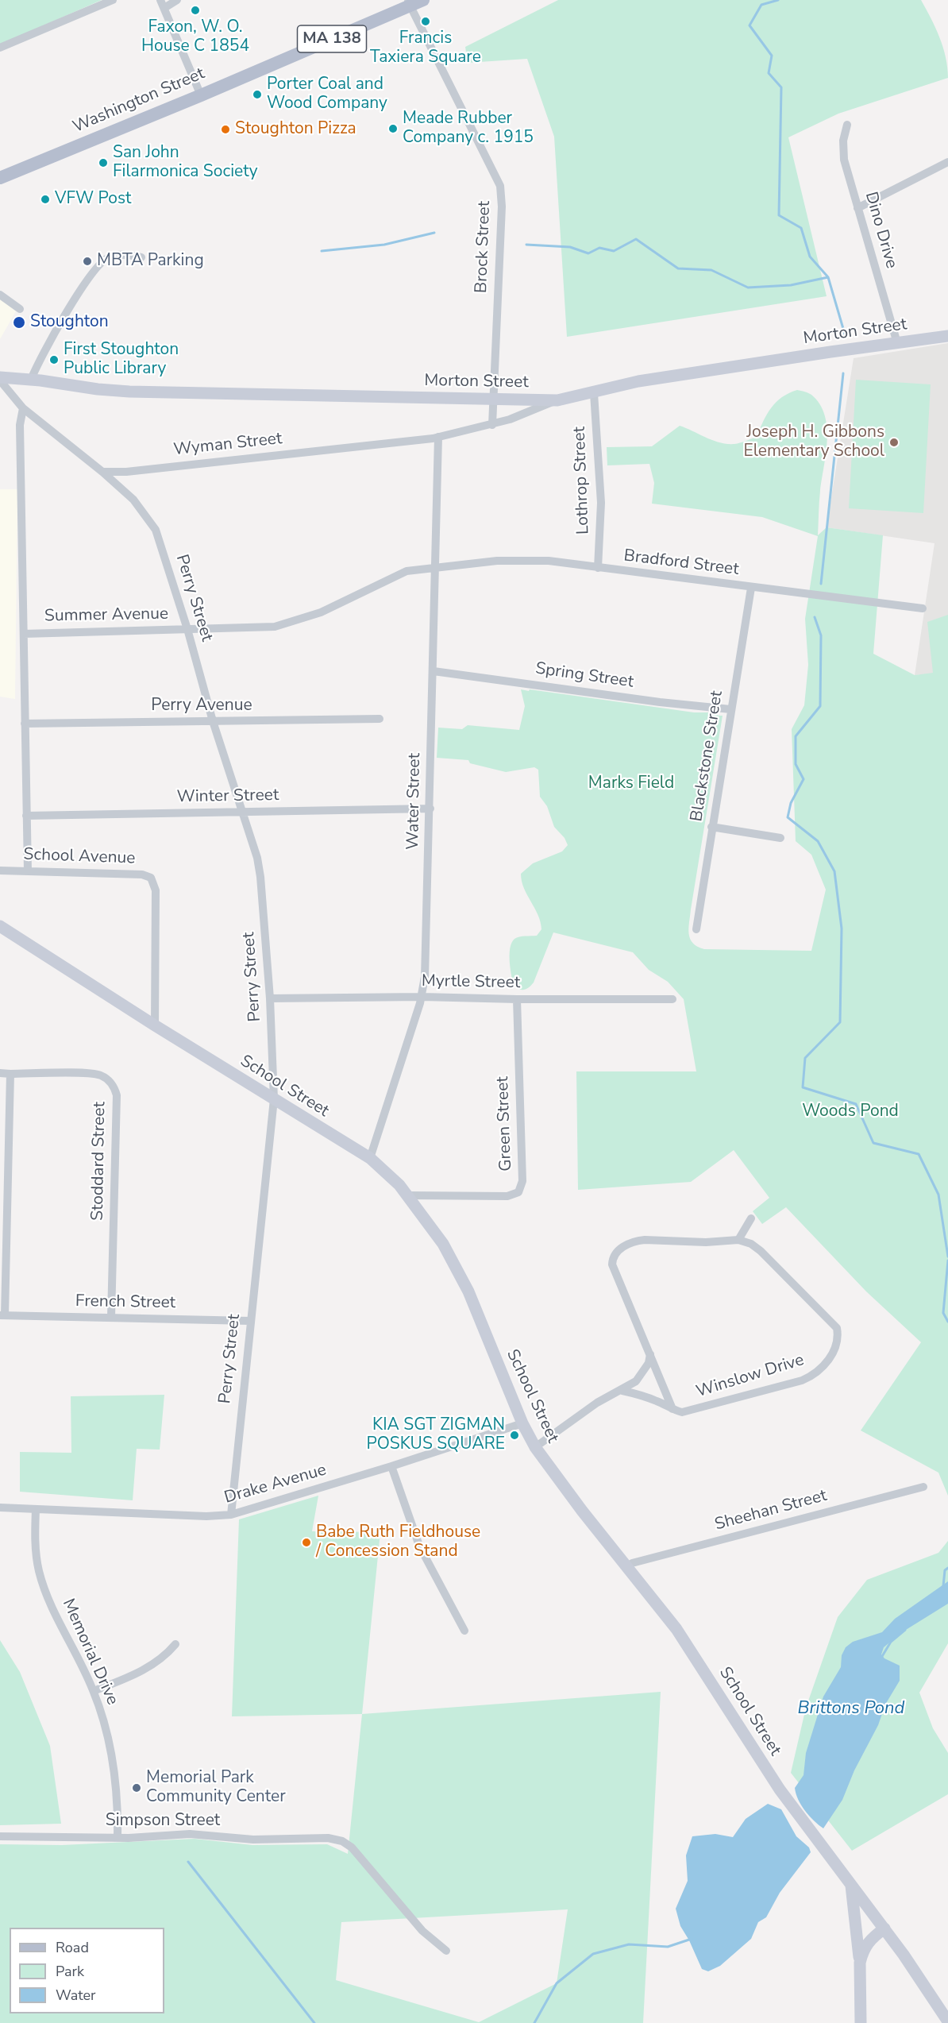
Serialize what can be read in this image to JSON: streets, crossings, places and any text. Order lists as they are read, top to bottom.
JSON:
{
  "streets": {
    "main road": ["MA 138", "Washington Street"],
    "street": [
      "Dino Drive",
      "Brock Street",
      "Morton Street",
      "Wyman Street",
      "Lothrop Street",
      "Bradford Street",
      "Perry Street",
      "Summer Avenue",
      "Spring Street",
      "Perry Avenue",
      "Blackstone Street",
      "Winter Street",
      "Water Street",
      "School Avenue",
      "Myrtle Street",
      "School Street",
      "Green Street",
      "Stoddard Street",
      "French Street",
      "Winslow Drive",
      "Drake Avenue",
      "Sheehan Street",
      "Memorial Drive",
      "Simpson Street"
    ]
  },
  "crossings": [
    ["Washington Street", "Brock Street"],
    ["Dino Drive", "Morton Street"],
    ["Brock Street", "Morton Street"],
    ["Brock Street", "Wyman Street"],
    ["Morton Street", "Wyman Street"],
    ["Morton Street", "Lothrop Street"],
    ["Wyman Street", "Perry Street"],
    ["Wyman Street", "Water Street"],
    ["Lothrop Street", "Bradford Street"],
    ["Bradford Street", "Summer Avenue"],
    ["Bradford Street", "Blackstone Street"],
    ["Bradford Street", "Water Street"],
    ["Perry Street", "Summer Avenue"],
    ["Perry Street", "Perry Avenue"],
    ["Perry Street", "Winter Street"],
    ["Perry Street", "Myrtle Street"],
    ["Perry Street", "School Street"],
    ["Perry Street", "French Street"],
    ["Perry Street", "Drake Avenue"],
    ["Summer Avenue", "Water Street"],
    ["Spring Street", "Blackstone Street"],
    ["Spring Street", "Water Street"],
    ["Winter Street", "Water Street"],
    ["Water Street", "Myrtle Street"],
    ["Water Street", "School Street"],
    ["School Avenue", "School Street"],
    ["Myrtle Street", "Green Street"],
    ["School Street", "Green Street"],
    ["School Street", "Drake Avenue"],
    ["School Street", "Sheehan Street"],
    ["Stoddard Street", "French Street"],
    ["Drake Avenue", "Memorial Drive"],
    ["Memorial Drive", "Simpson Street"]
  ],
  "water": ["Brittons Pond"],
  "parks": ["Marks Field", "Woods Pond"],
  "places": [
    "Faxon, W. O. House C 1854",
    "Francis Taxiera Square",
    "Porter Coal and Wood Company",
    "Meade Rubber Company c. 1915",
    "Stoughton Pizza",
    "San John Filarmonica Society",
    "VFW Post",
    "MBTA Parking",
    "Stoughton",
    "First Stoughton Public Library",
    "Joseph H. Gibbons Elementary School",
    "KIA SGT ZIGMAN POSKUS SQUARE",
    "Babe Ruth Fieldhouse / Concession Stand",
    "Memorial Park Community Center"
  ],
  "legend": ["Road", "Park", "Water"]
}
